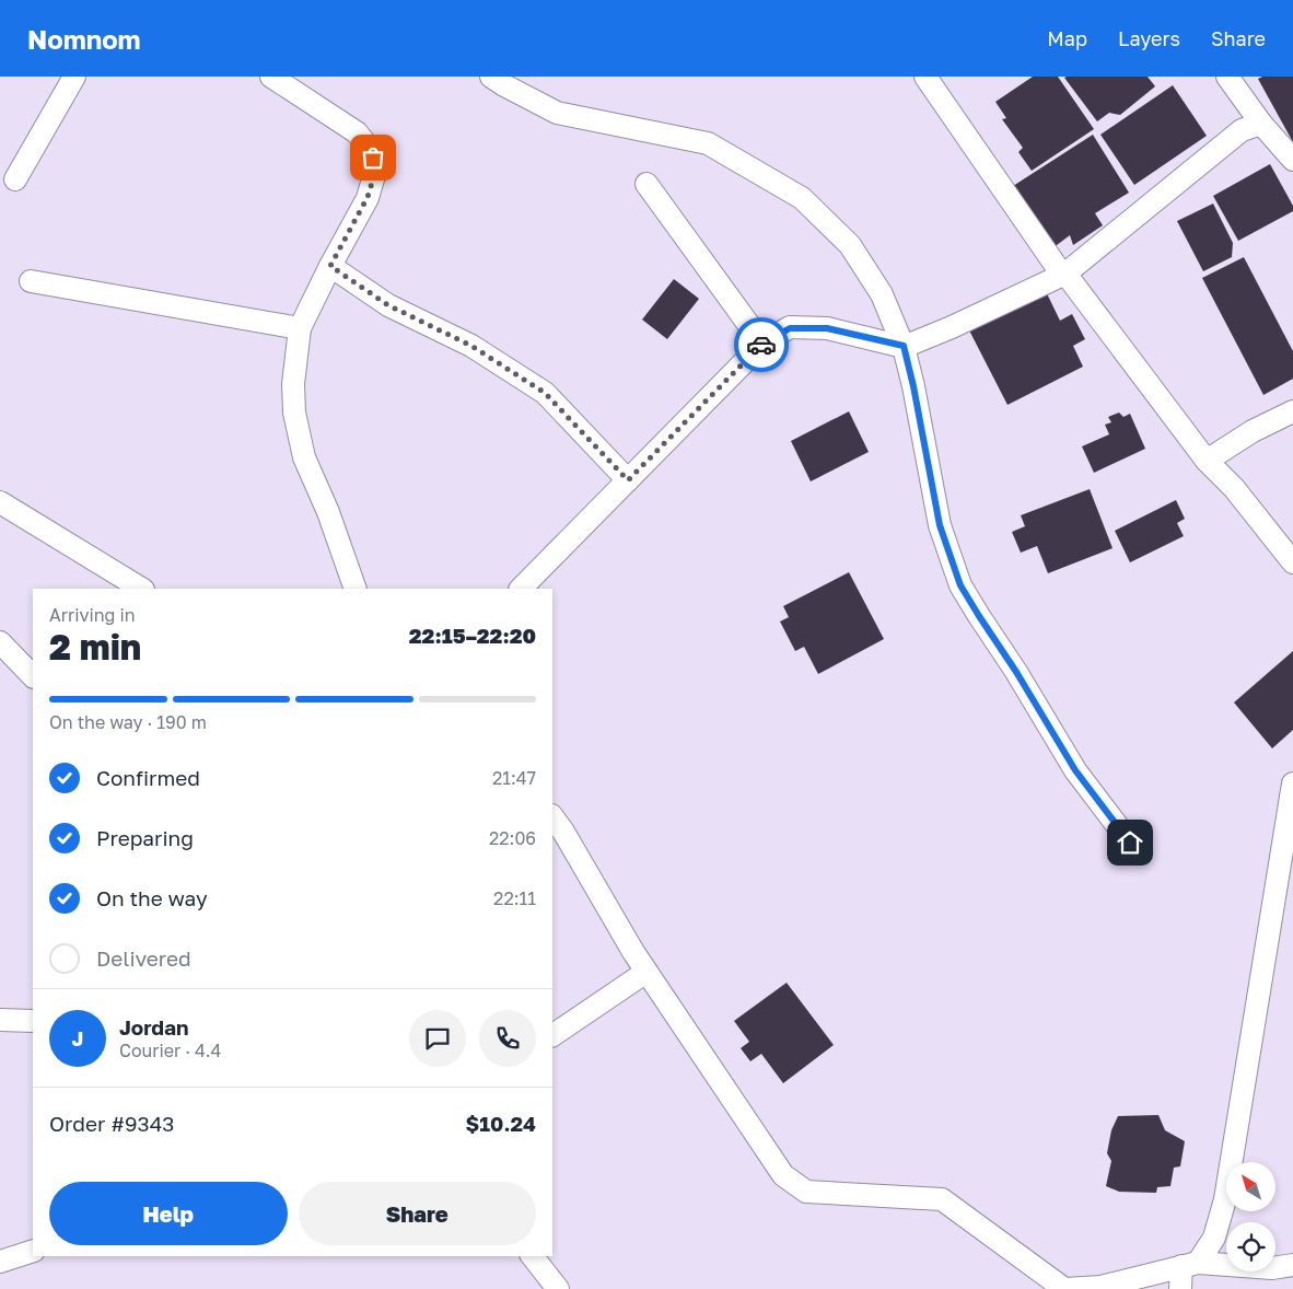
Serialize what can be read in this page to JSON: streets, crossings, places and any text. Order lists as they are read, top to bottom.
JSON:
{
  "north": "top left",
  "page": {
    "header": "Nomnom",
    "nav": ["Map", "Layers", "Share"],
    "heading": ["2 min", "Arriving in", "22:15–22:20"],
    "panel": [
      "Jordan",
      "Courier · 4.4",
      "Order #9343",
      "$10.24"
    ],
    "bar": "On the way · 190 m",
    "list": [
      ["Confirmed", "21:47"],
      ["Preparing", "22:06"],
      ["On the way", "22:11"],
      "Delivered"
    ],
    "round": "J",
    "buttons": ["Help", "Share"]
  }
}
